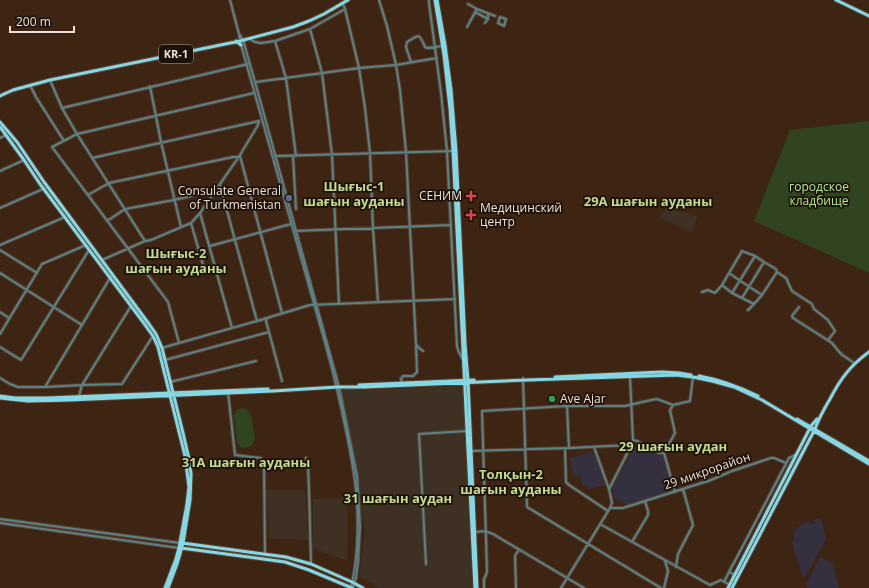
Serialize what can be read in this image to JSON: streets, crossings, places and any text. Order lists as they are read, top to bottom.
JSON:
{
  "streets": {
    "main road": ["KR-1"],
    "street": ["29 микрорайон"]
  },
  "districts": [
    "Шығыс-1 шағын ауданы",
    "29А шағын ауданы",
    "Шығыс-2 шағын ауданы",
    "29 шағын аудан",
    "31А шағын ауданы",
    "Толқын-2 шағын ауданы",
    "31 шағын аудан"
  ],
  "parks": ["городское кладбище"],
  "places": {
    "health": ["СЕНИМ", "Медицинский центр"],
    "other": ["Consulate General of Turkmenistan", "Ave Ajar"]
  },
  "scale_bar": "200 m"
}
